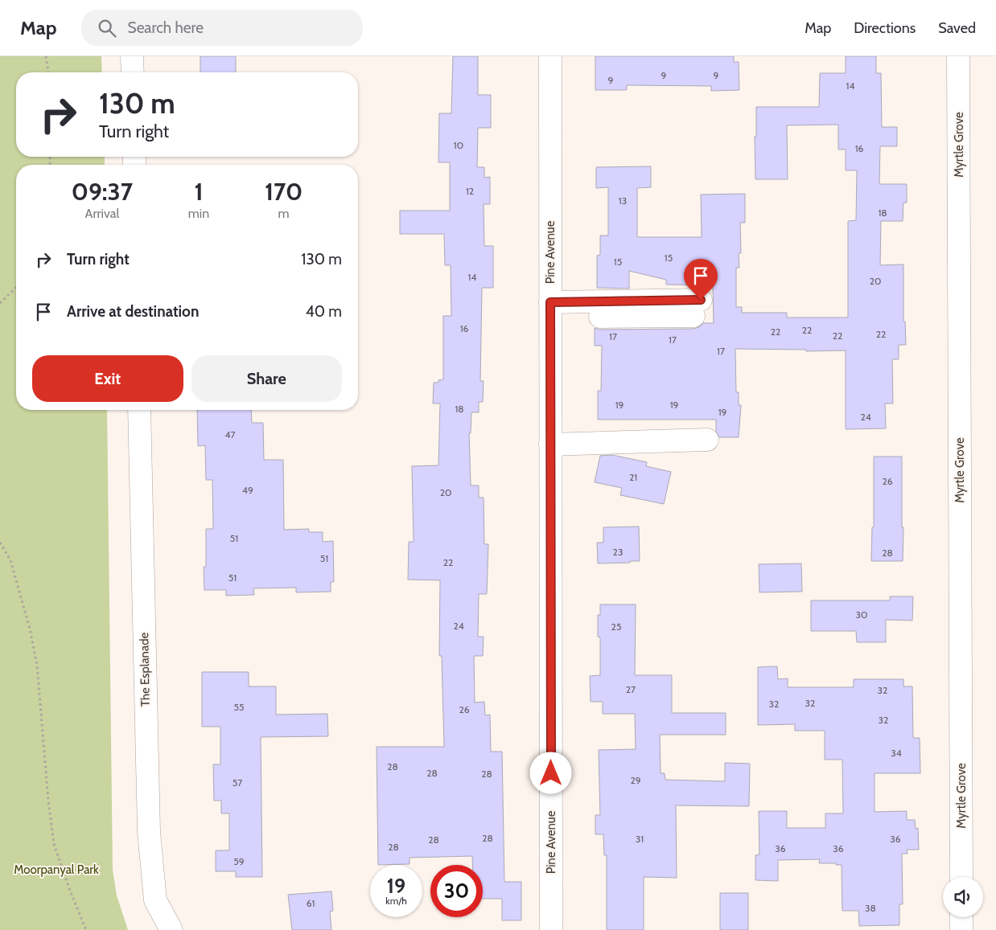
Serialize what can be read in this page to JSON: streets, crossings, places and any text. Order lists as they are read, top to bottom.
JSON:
{
  "streets": {
    "street": ["Myrtle Grove", "Pine Avenue", "The Esplanade"]
  },
  "parks": ["Moorpanyal Park"],
  "house_numbers": [
    "9",
    "9",
    "9",
    "14",
    "10",
    "16",
    "12",
    "13",
    "18",
    "15",
    "15",
    "14",
    "20",
    "16",
    "22",
    "22",
    "22",
    "22",
    "17",
    "17",
    "17",
    "19",
    "19",
    "18",
    "19",
    "24",
    "47",
    "21",
    "26",
    "49",
    "20",
    "51",
    "23",
    "28",
    "51",
    "22",
    "51",
    "30",
    "24",
    "25",
    "27",
    "32",
    "32",
    "32",
    "55",
    "26",
    "32",
    "34",
    "28",
    "28",
    "28",
    "29",
    "57",
    "28",
    "31",
    "36",
    "28",
    "28",
    "36",
    "36",
    "59",
    "61",
    "38"
  ],
  "page": {
    "header": "Map",
    "search": "Search here",
    "nav": ["Map", "Directions", "Saved"],
    "turn": ["130 m", "Turn right"],
    "eta": [
      "09:37",
      "Arrival",
      "1",
      "min",
      "170",
      "m"
    ],
    "list": [
      {
        "name": "Turn right",
        "value": "130 m"
      },
      {
        "name": "Arrive at destination",
        "value": "40 m"
      }
    ],
    "buttons": ["Exit", "Share"],
    "speed": "19 km/h",
    "limit": "30"
  }
}
